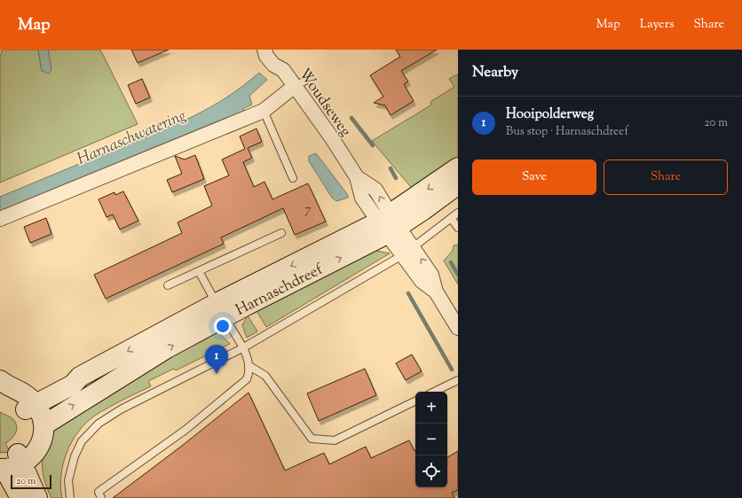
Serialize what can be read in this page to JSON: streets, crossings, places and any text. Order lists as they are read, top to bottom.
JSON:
{
  "streets": {
    "street": ["Woudseweg", "Harnaschdreef"]
  },
  "crossings": [
    ["Woudseweg", "Harnaschdreef"]
  ],
  "water": ["Harnaschwatering"],
  "house_numbers": ["7"],
  "scale_bar": "20 m",
  "page": {
    "header": "Map",
    "nav": ["Map", "Layers", "Share"],
    "heading": "Nearby",
    "list": [
      {
        "mark": "1",
        "name": "Hooipolderweg",
        "note": "Bus stop · Harnaschdreef",
        "value": "20 m"
      }
    ],
    "buttons": ["Save", "Share"],
    "pins": "1",
    "map_buttons": ["+", "−"],
    "scale": "20 m"
  }
}
